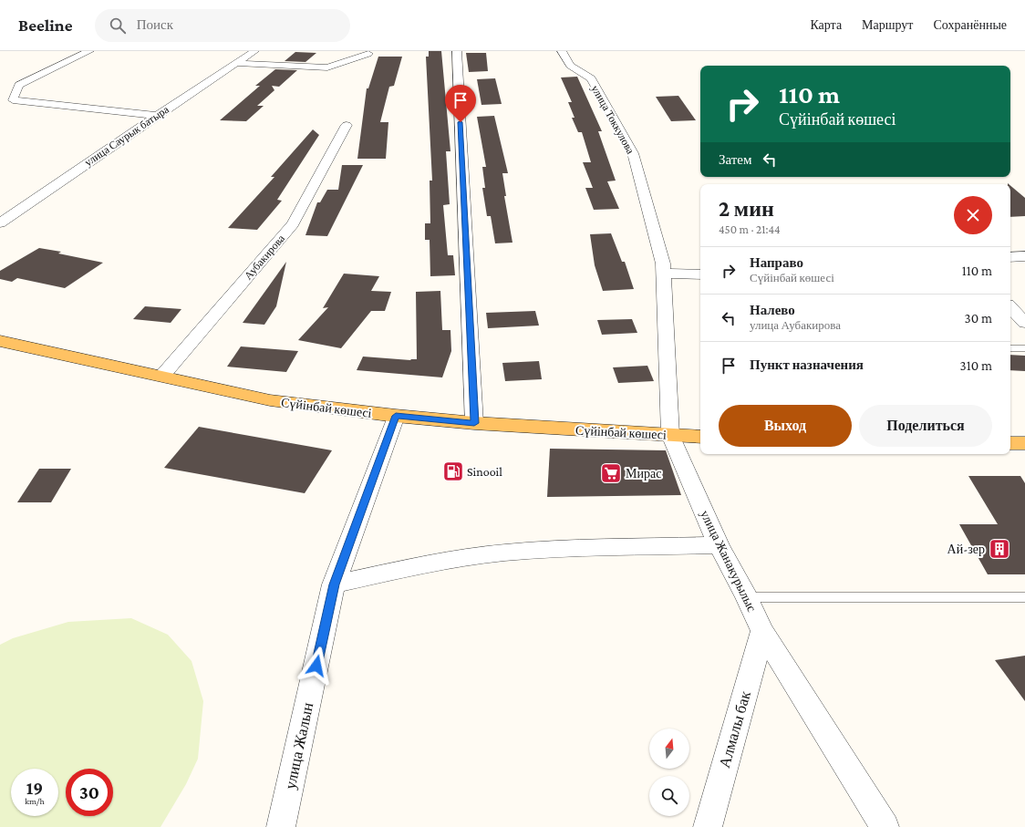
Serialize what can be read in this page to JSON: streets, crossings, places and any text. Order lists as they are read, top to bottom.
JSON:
{
  "streets": {
    "main road": ["Сүйінбай көшесі"],
    "street": [
      "улица Токкулова",
      "улица Саурык батыра",
      "Аубакирова",
      "улица Жанакурылыс",
      "Алмалы бак",
      "улица Жалын"
    ]
  },
  "crossings": [
    ["улица Токкулова", "улица Жанакурылыс"],
    ["Аубакирова", "Сүйінбай көшесі"],
    ["Сүйінбай көшесі", "улица Жанакурылыс"],
    ["Сүйінбай көшесі", "улица Жалын"],
    ["улица Жанакурылыс", "Алмалы бак"]
  ],
  "places": {
    "fuel station": ["Sinooil"],
    "supermarket": ["Мирас"],
    "building": ["Ай-зер"]
  },
  "north": "top",
  "page": {
    "header": "Beeline",
    "search": "Поиск",
    "nav": ["Карта", "Маршрут", "Сохранённые"],
    "turn": ["110 m", "Сүйінбай көшесі"],
    "then": "Затем",
    "heading": ["2 мин", "450 m · 21:44"],
    "list": [
      {
        "name": "Направо",
        "note": "Сүйінбай көшесі",
        "value": "110 m"
      },
      {
        "name": "Налево",
        "note": "улица Аубакирова",
        "value": "30 m"
      },
      {
        "name": "Пункт назначения",
        "value": "310 m"
      }
    ],
    "buttons": ["Выход", "Поделиться"],
    "speed": "19 km/h",
    "limit": "30"
  }
}
